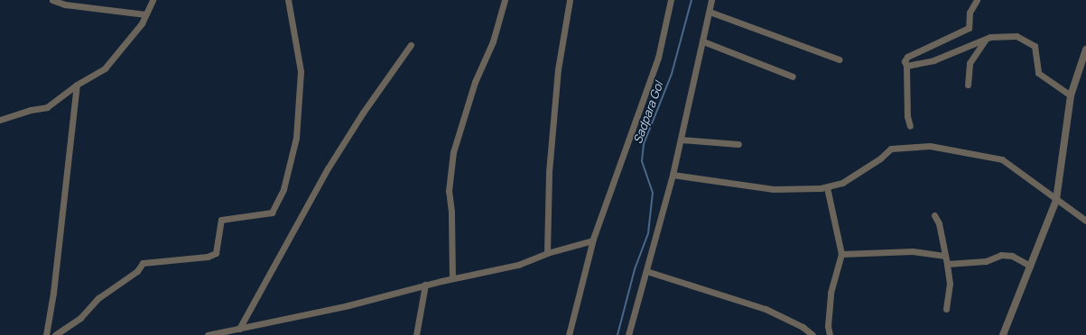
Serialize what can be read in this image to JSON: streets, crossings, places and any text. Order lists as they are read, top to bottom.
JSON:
{
  "water": ["Sadpara Gol"]
}
